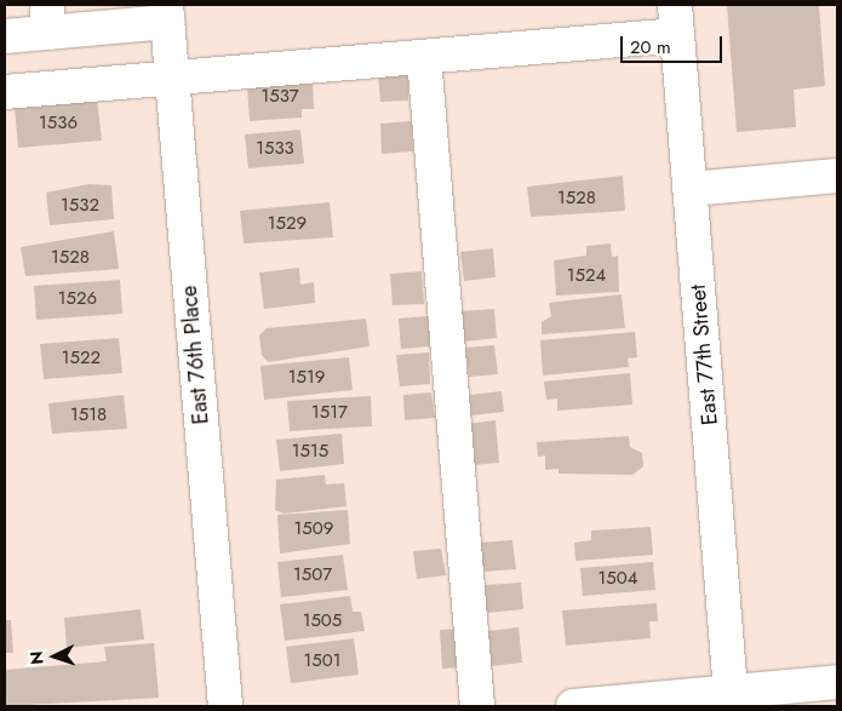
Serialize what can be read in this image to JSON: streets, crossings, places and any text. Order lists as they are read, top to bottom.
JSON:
{
  "streets": {
    "street": ["East 76th Place", "East 77th Street"]
  },
  "house_numbers": [
    "1537",
    "1536",
    "1533",
    "1528",
    "1532",
    "1529",
    "1528",
    "1524",
    "1526",
    "1522",
    "1519",
    "1517",
    "1518",
    "1515",
    "1509",
    "1507",
    "1504",
    "1505",
    "1501"
  ],
  "scale_bar": "20 m",
  "north": "left"
}
